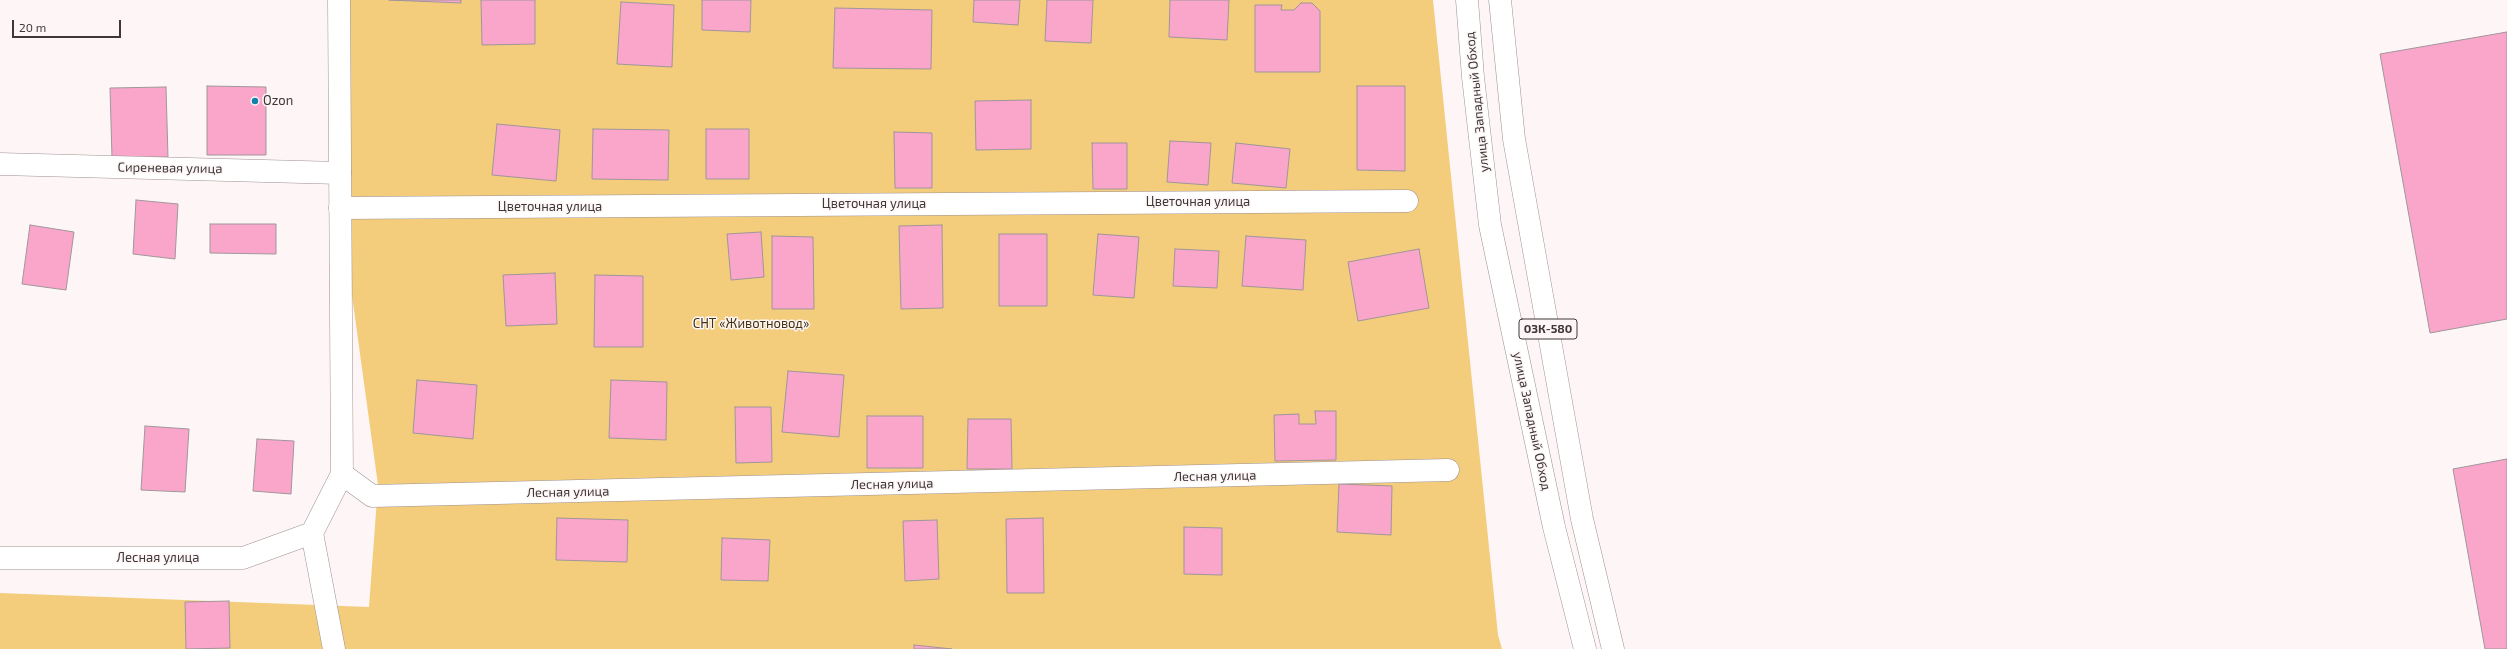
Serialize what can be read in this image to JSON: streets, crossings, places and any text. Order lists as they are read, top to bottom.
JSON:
{
  "streets": {
    "main road": [
      "улица Западный Обход",
      "Сиреневая улица",
      "Цветочная улица",
      "03К-580",
      "Лесная улица"
    ]
  },
  "parks": ["СНТ «Животновод»"],
  "places": ["Ozon"],
  "scale_bar": "20 m"
}
